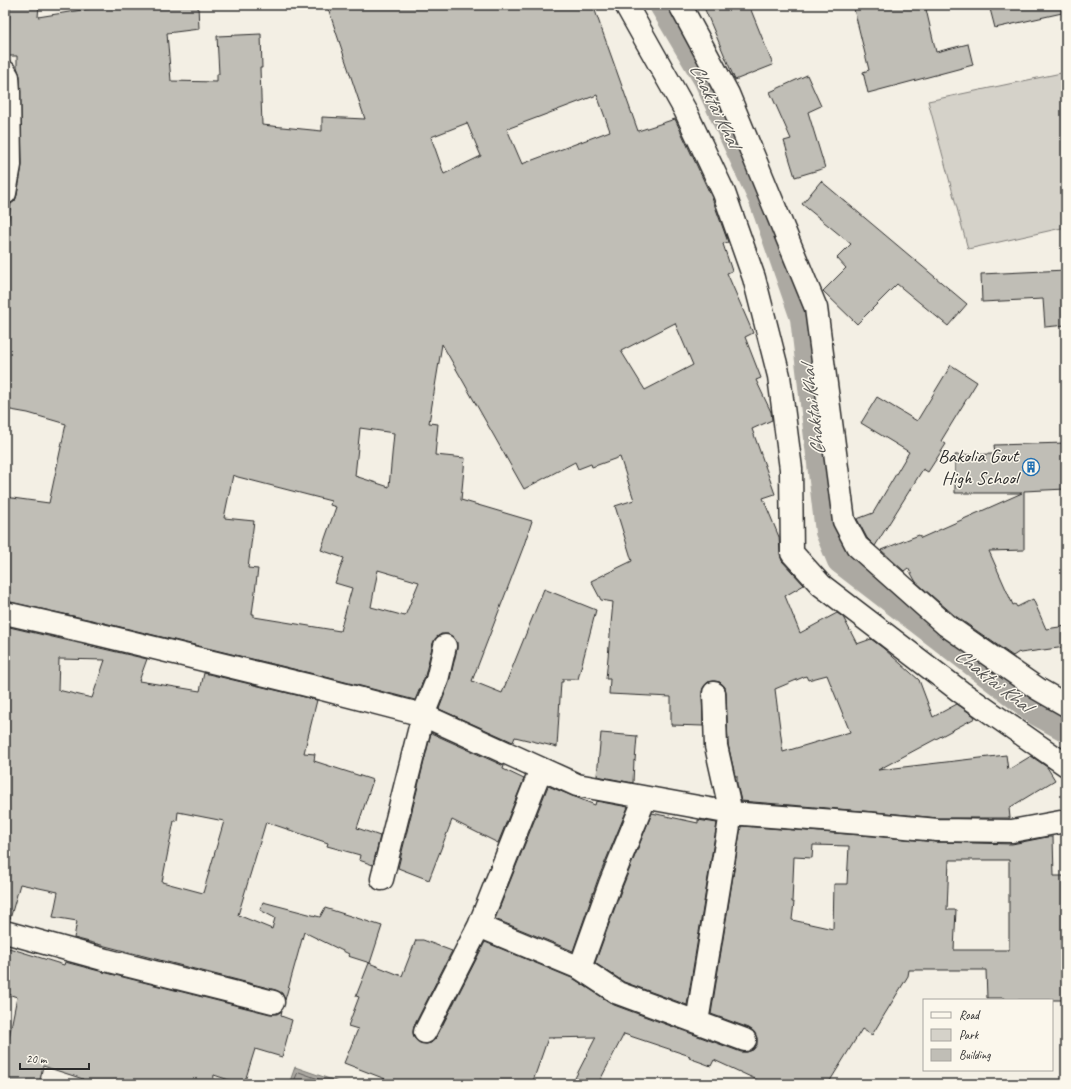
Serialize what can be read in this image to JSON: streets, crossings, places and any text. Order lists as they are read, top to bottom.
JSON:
{
  "water": ["Chaktai Khal"],
  "places": {
    "building": ["Bakolia Govt High School"]
  },
  "legend": ["Road", "Park", "Building"],
  "scale_bar": "20 m"
}
